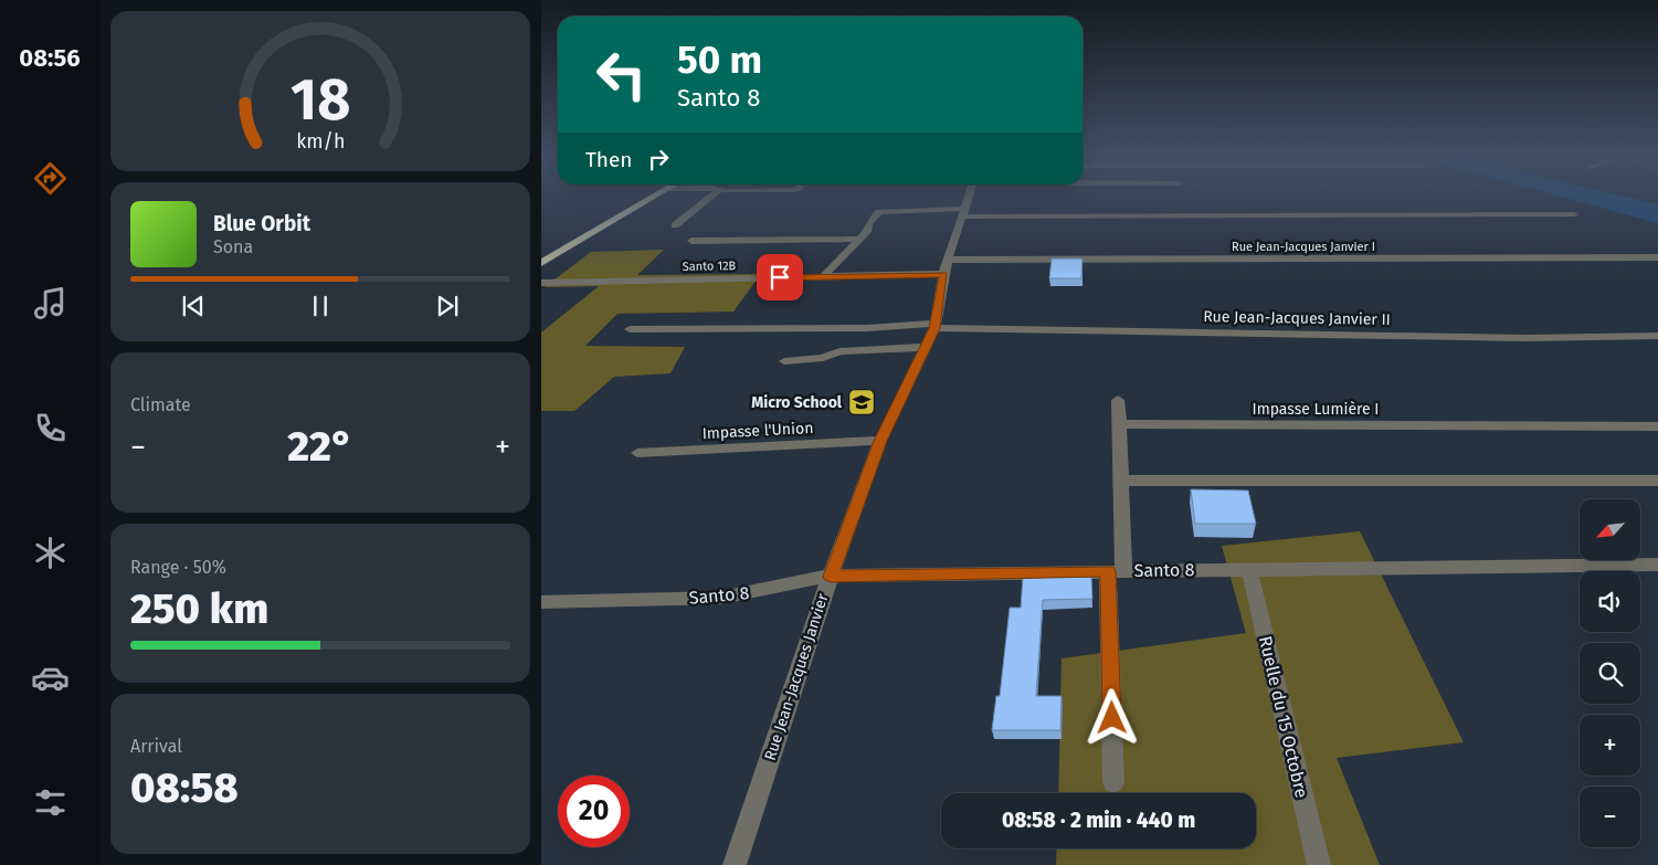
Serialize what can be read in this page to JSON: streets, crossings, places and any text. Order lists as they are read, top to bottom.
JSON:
{
  "streets": {
    "street": [
      "Rue Jean-Jacques Janvier I",
      "Santo 12B",
      "Rue Jean-Jacques Janvier II",
      "Impasse Lumière I",
      "Impasse l'Union",
      "Santo 8",
      "Rue Jean-Jacques Janvier",
      "Ruelle du 15 Octobre"
    ]
  },
  "crossings": [
    ["Rue Jean-Jacques Janvier I", "Santo 12B"],
    ["Rue Jean-Jacques Janvier I", "Rue Jean-Jacques Janvier"],
    ["Santo 12B", "Rue Jean-Jacques Janvier"],
    ["Rue Jean-Jacques Janvier II", "Rue Jean-Jacques Janvier"],
    ["Impasse l'Union", "Rue Jean-Jacques Janvier"],
    ["Santo 8", "Rue Jean-Jacques Janvier"],
    ["Santo 8", "Ruelle du 15 Octobre"]
  ],
  "places": {
    "school or university": ["Micro School"]
  },
  "north": "bottom left",
  "page": {
    "tabs": "08:56",
    "turn": ["50 m", "Santo 8"],
    "then": "Then",
    "song": ["Blue Orbit", "Sona"],
    "tile": [
      "Climate",
      ["Range · 50%", "250 km"],
      ["Arrival", "08:58"]
    ],
    "heat": ["−", "22°", "+"],
    "map_buttons": ["+", "−"],
    "limit": "20",
    "trip": "08:58 · 2 min · 440 m",
    "gauge": ["18", "km/h"]
  }
}
